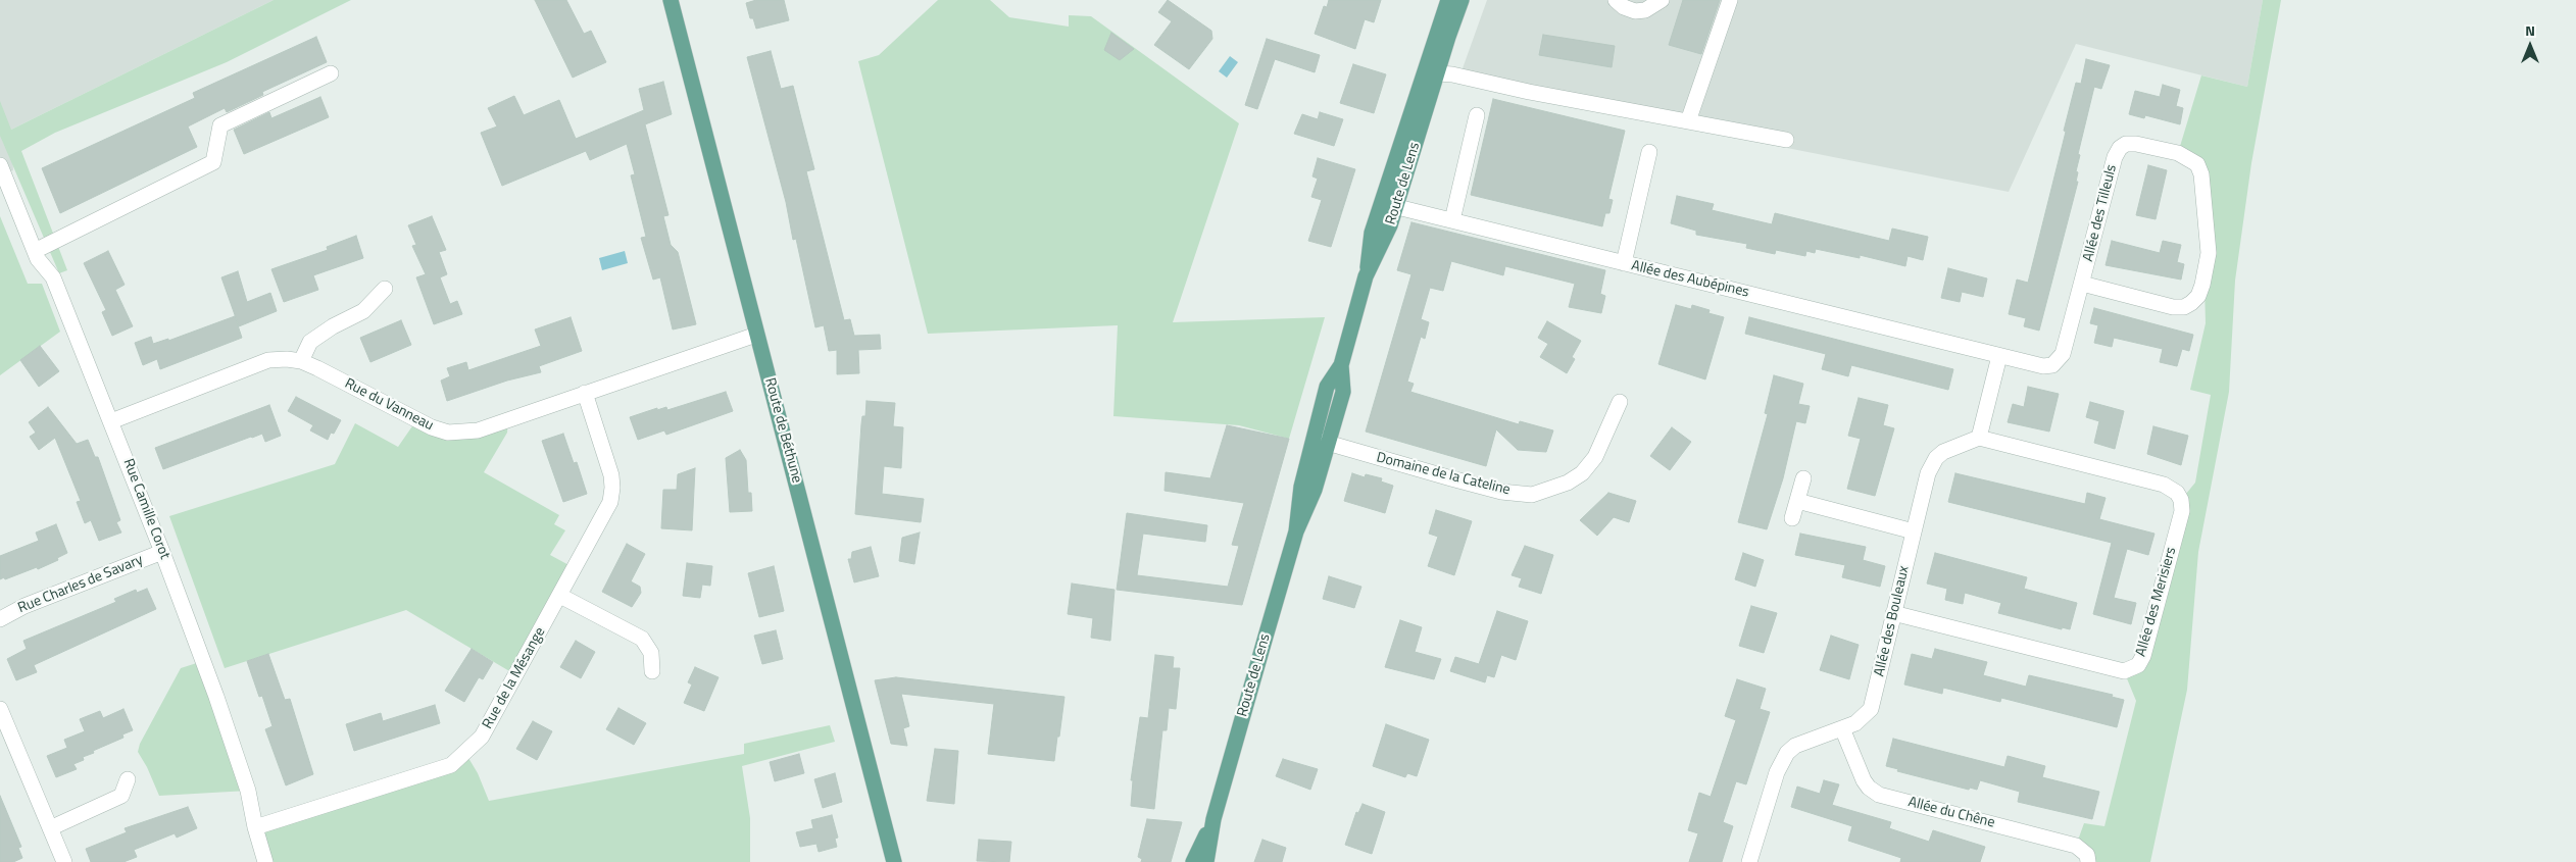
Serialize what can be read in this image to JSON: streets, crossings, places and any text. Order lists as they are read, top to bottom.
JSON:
{
  "streets": {
    "main road": ["Route de Lens", "Route de Béthune"],
    "street": [
      "Allée des Tilleuls",
      "Allée des Aubépines",
      "Rue du Vanneau",
      "Domaine de la Cateline",
      "Rue Camille Corot",
      "Rue Charles de Savary",
      "Allée des Merisiers",
      "Allée des Bouleaux",
      "Rue de la Mésange",
      "Allée du Chêne"
    ]
  },
  "crossings": [
    ["Route de Lens", "Allée des Aubépines"],
    ["Route de Lens", "Domaine de la Cateline"],
    ["Allée des Tilleuls", "Allée des Aubépines"],
    ["Rue du Vanneau", "Route de Béthune"],
    ["Rue du Vanneau", "Rue Camille Corot"],
    ["Rue du Vanneau", "Rue de la Mésange"],
    ["Rue Camille Corot", "Rue Charles de Savary"],
    ["Rue Camille Corot", "Rue de la Mésange"],
    ["Allée des Merisiers", "Allée des Bouleaux"],
    ["Allée des Bouleaux", "Allée du Chêne"]
  ],
  "north": "top"
}
